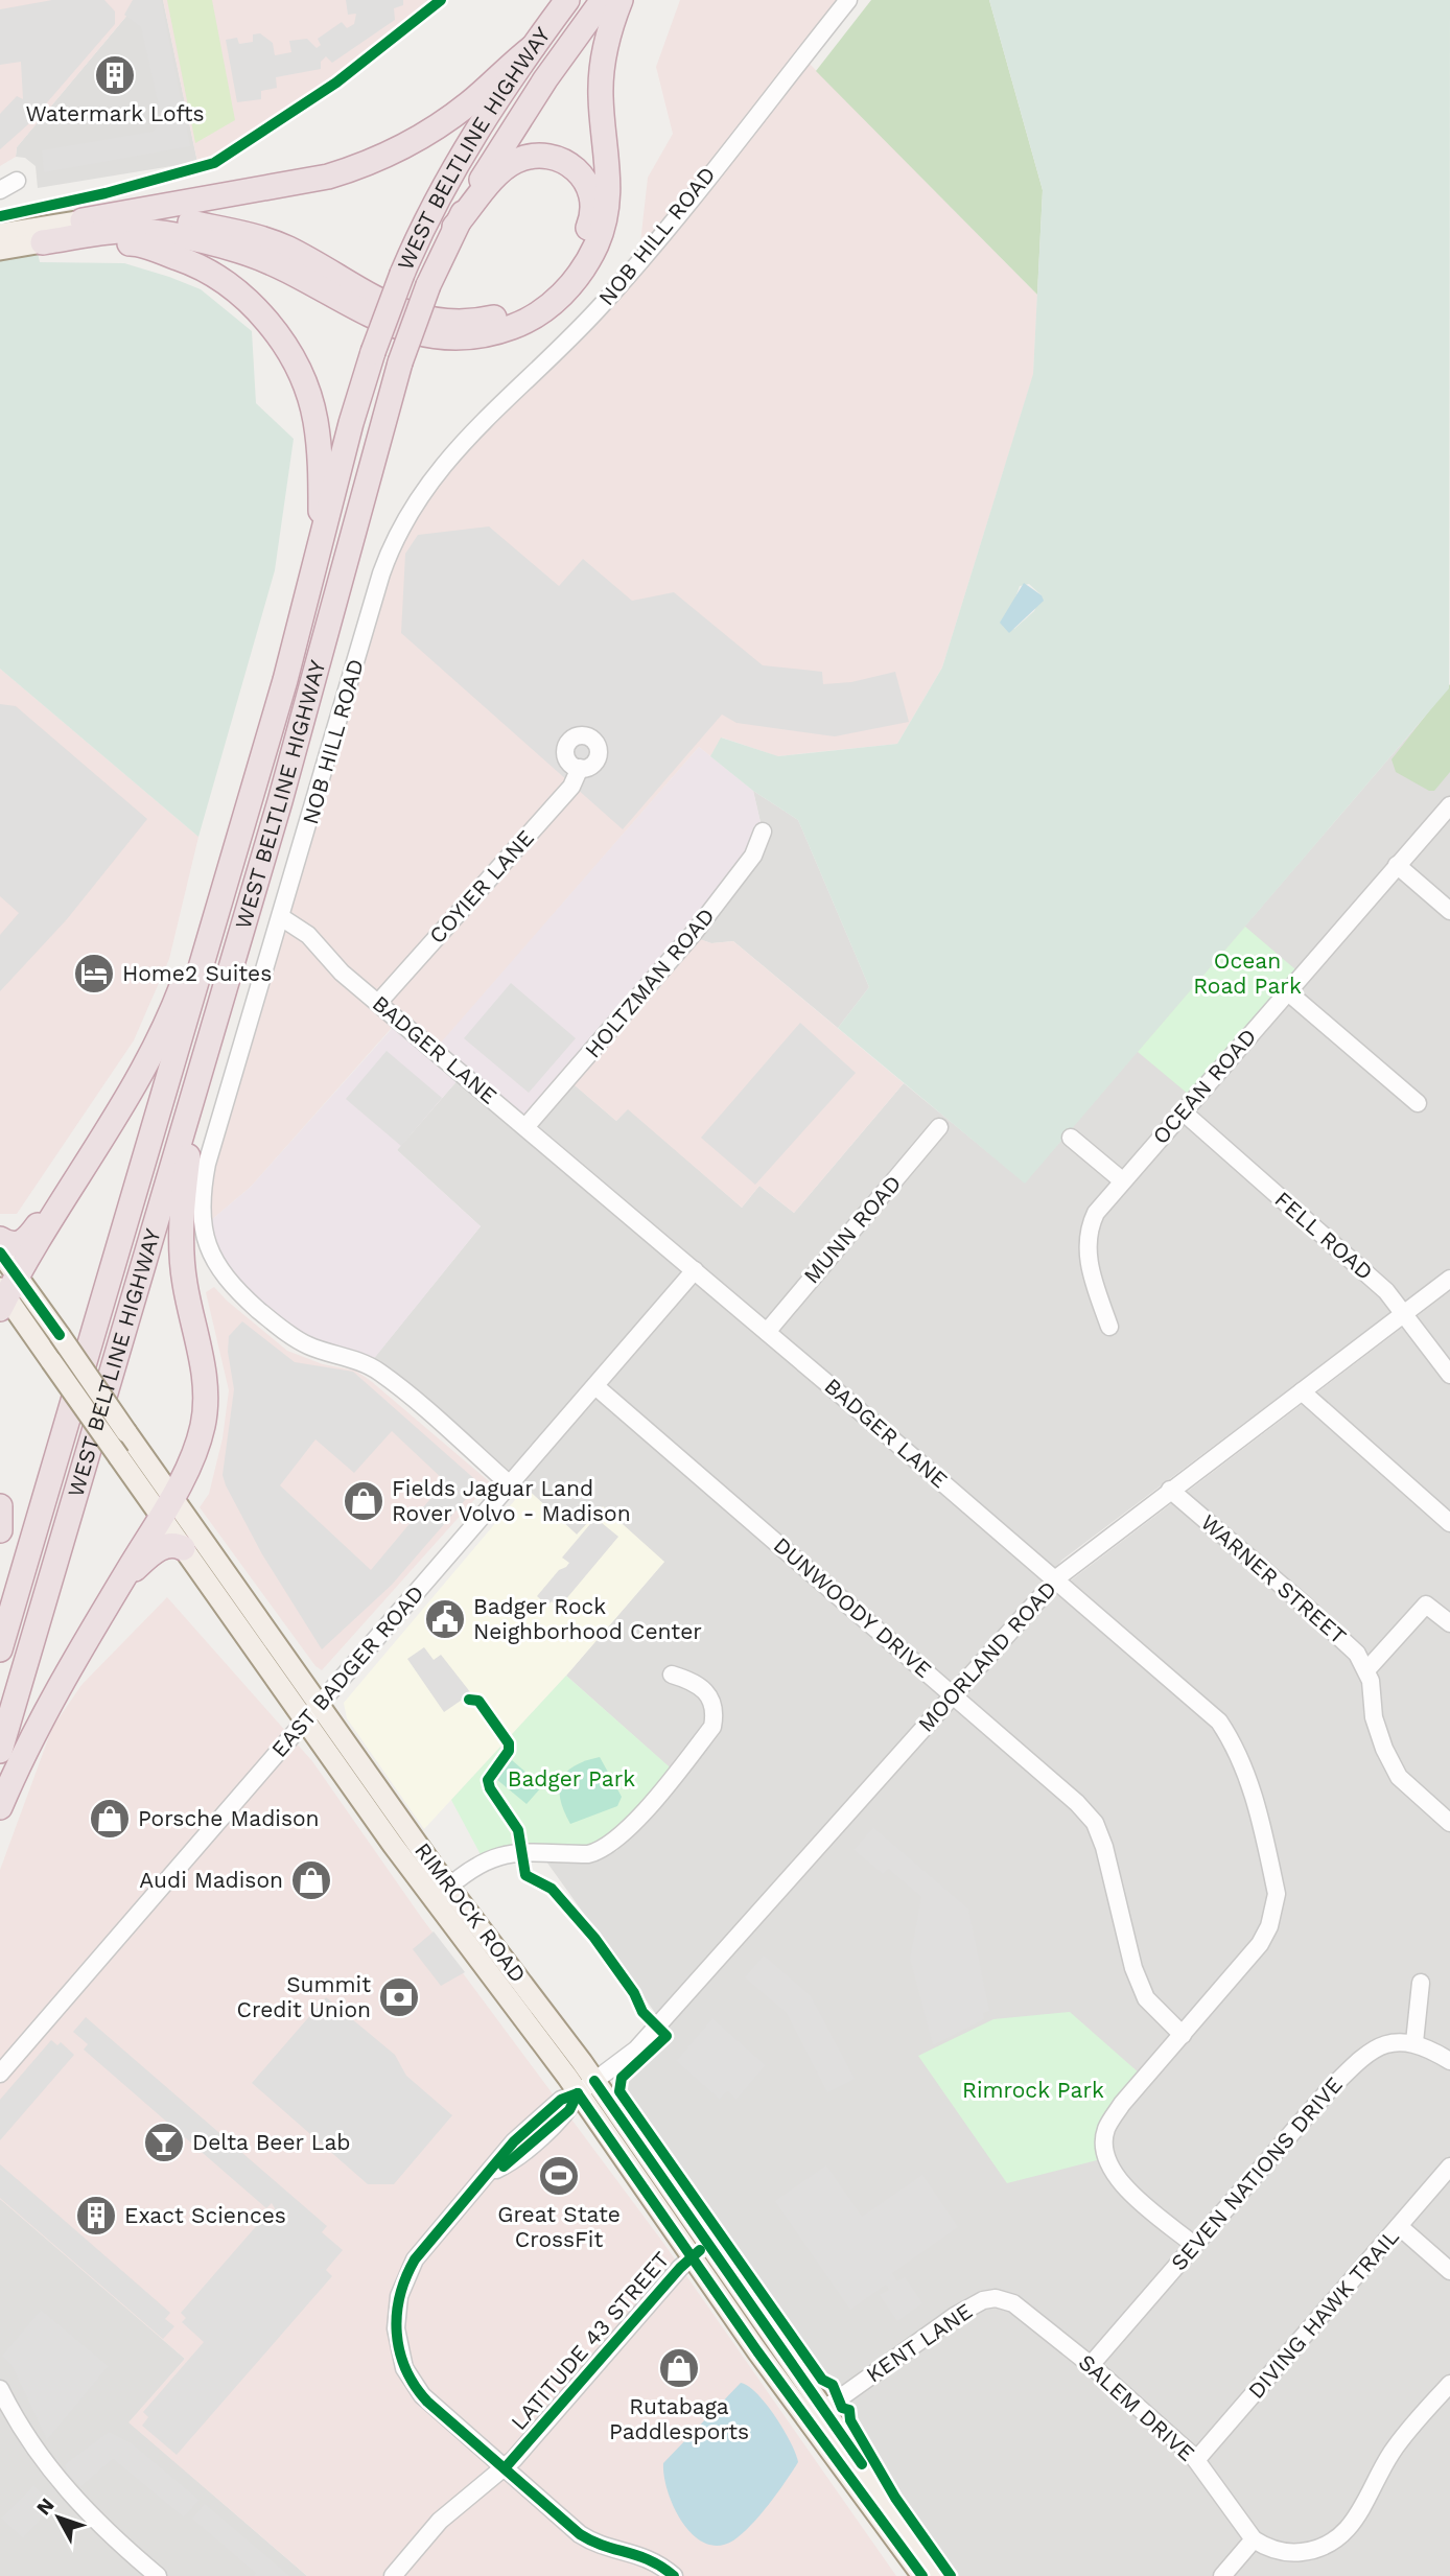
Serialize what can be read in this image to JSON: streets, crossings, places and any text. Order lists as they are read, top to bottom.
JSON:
{
  "streets": {
    "highway": ["WEST BELTLINE HIGHWAY"],
    "main road": ["RIMROCK ROAD"],
    "street": [
      "NOB HILL ROAD",
      "COYIER LANE",
      "HOLTZMAN ROAD",
      "BADGER LANE",
      "OCEAN ROAD",
      "MUNN ROAD",
      "FELL ROAD",
      "WARNER STREET",
      "DUNWOODY DRIVE",
      "MOORLAND ROAD",
      "EAST BADGER ROAD",
      "SEVEN NATIONS DRIVE",
      "DIVING HAWK TRAIL",
      "LATITUDE 43 STREET",
      "KENT LANE",
      "SALEM DRIVE"
    ]
  },
  "crossings": [
    ["NOB HILL ROAD", "BADGER LANE"],
    ["NOB HILL ROAD", "EAST BADGER ROAD"],
    ["COYIER LANE", "BADGER LANE"],
    ["HOLTZMAN ROAD", "BADGER LANE"],
    ["BADGER LANE", "MUNN ROAD"],
    ["BADGER LANE", "DUNWOODY DRIVE"],
    ["BADGER LANE", "MOORLAND ROAD"],
    ["BADGER LANE", "EAST BADGER ROAD"],
    ["BADGER LANE", "SEVEN NATIONS DRIVE"],
    ["OCEAN ROAD", "FELL ROAD"],
    ["FELL ROAD", "MOORLAND ROAD"],
    ["WARNER STREET", "MOORLAND ROAD"],
    ["DUNWOODY DRIVE", "MOORLAND ROAD"],
    ["DUNWOODY DRIVE", "EAST BADGER ROAD"],
    ["MOORLAND ROAD", "RIMROCK ROAD"],
    ["MOORLAND ROAD", "LATITUDE 43 STREET"],
    ["EAST BADGER ROAD", "RIMROCK ROAD"],
    ["RIMROCK ROAD", "LATITUDE 43 STREET"],
    ["RIMROCK ROAD", "KENT LANE"],
    ["SEVEN NATIONS DRIVE", "SALEM DRIVE"],
    ["DIVING HAWK TRAIL", "SALEM DRIVE"],
    ["KENT LANE", "SALEM DRIVE"]
  ],
  "parks": ["Ocean Road Park", "Badger Park", "Rimrock Park"],
  "places": {
    "building": ["Watermark Lofts", "Exact Sciences"],
    "hotel": ["Home2 Suites"],
    "shop": [
      "Fields Jaguar Land Rover Volvo - Madison",
      "Porsche Madison",
      "Audi Madison",
      "Rutabaga Paddlesports"
    ],
    "public building": ["Badger Rock Neighborhood Center"],
    "bank": ["Summit Credit Union"],
    "bar": ["Delta Beer Lab"],
    "sports": ["Great State CrossFit"]
  },
  "north": "top left"
}
